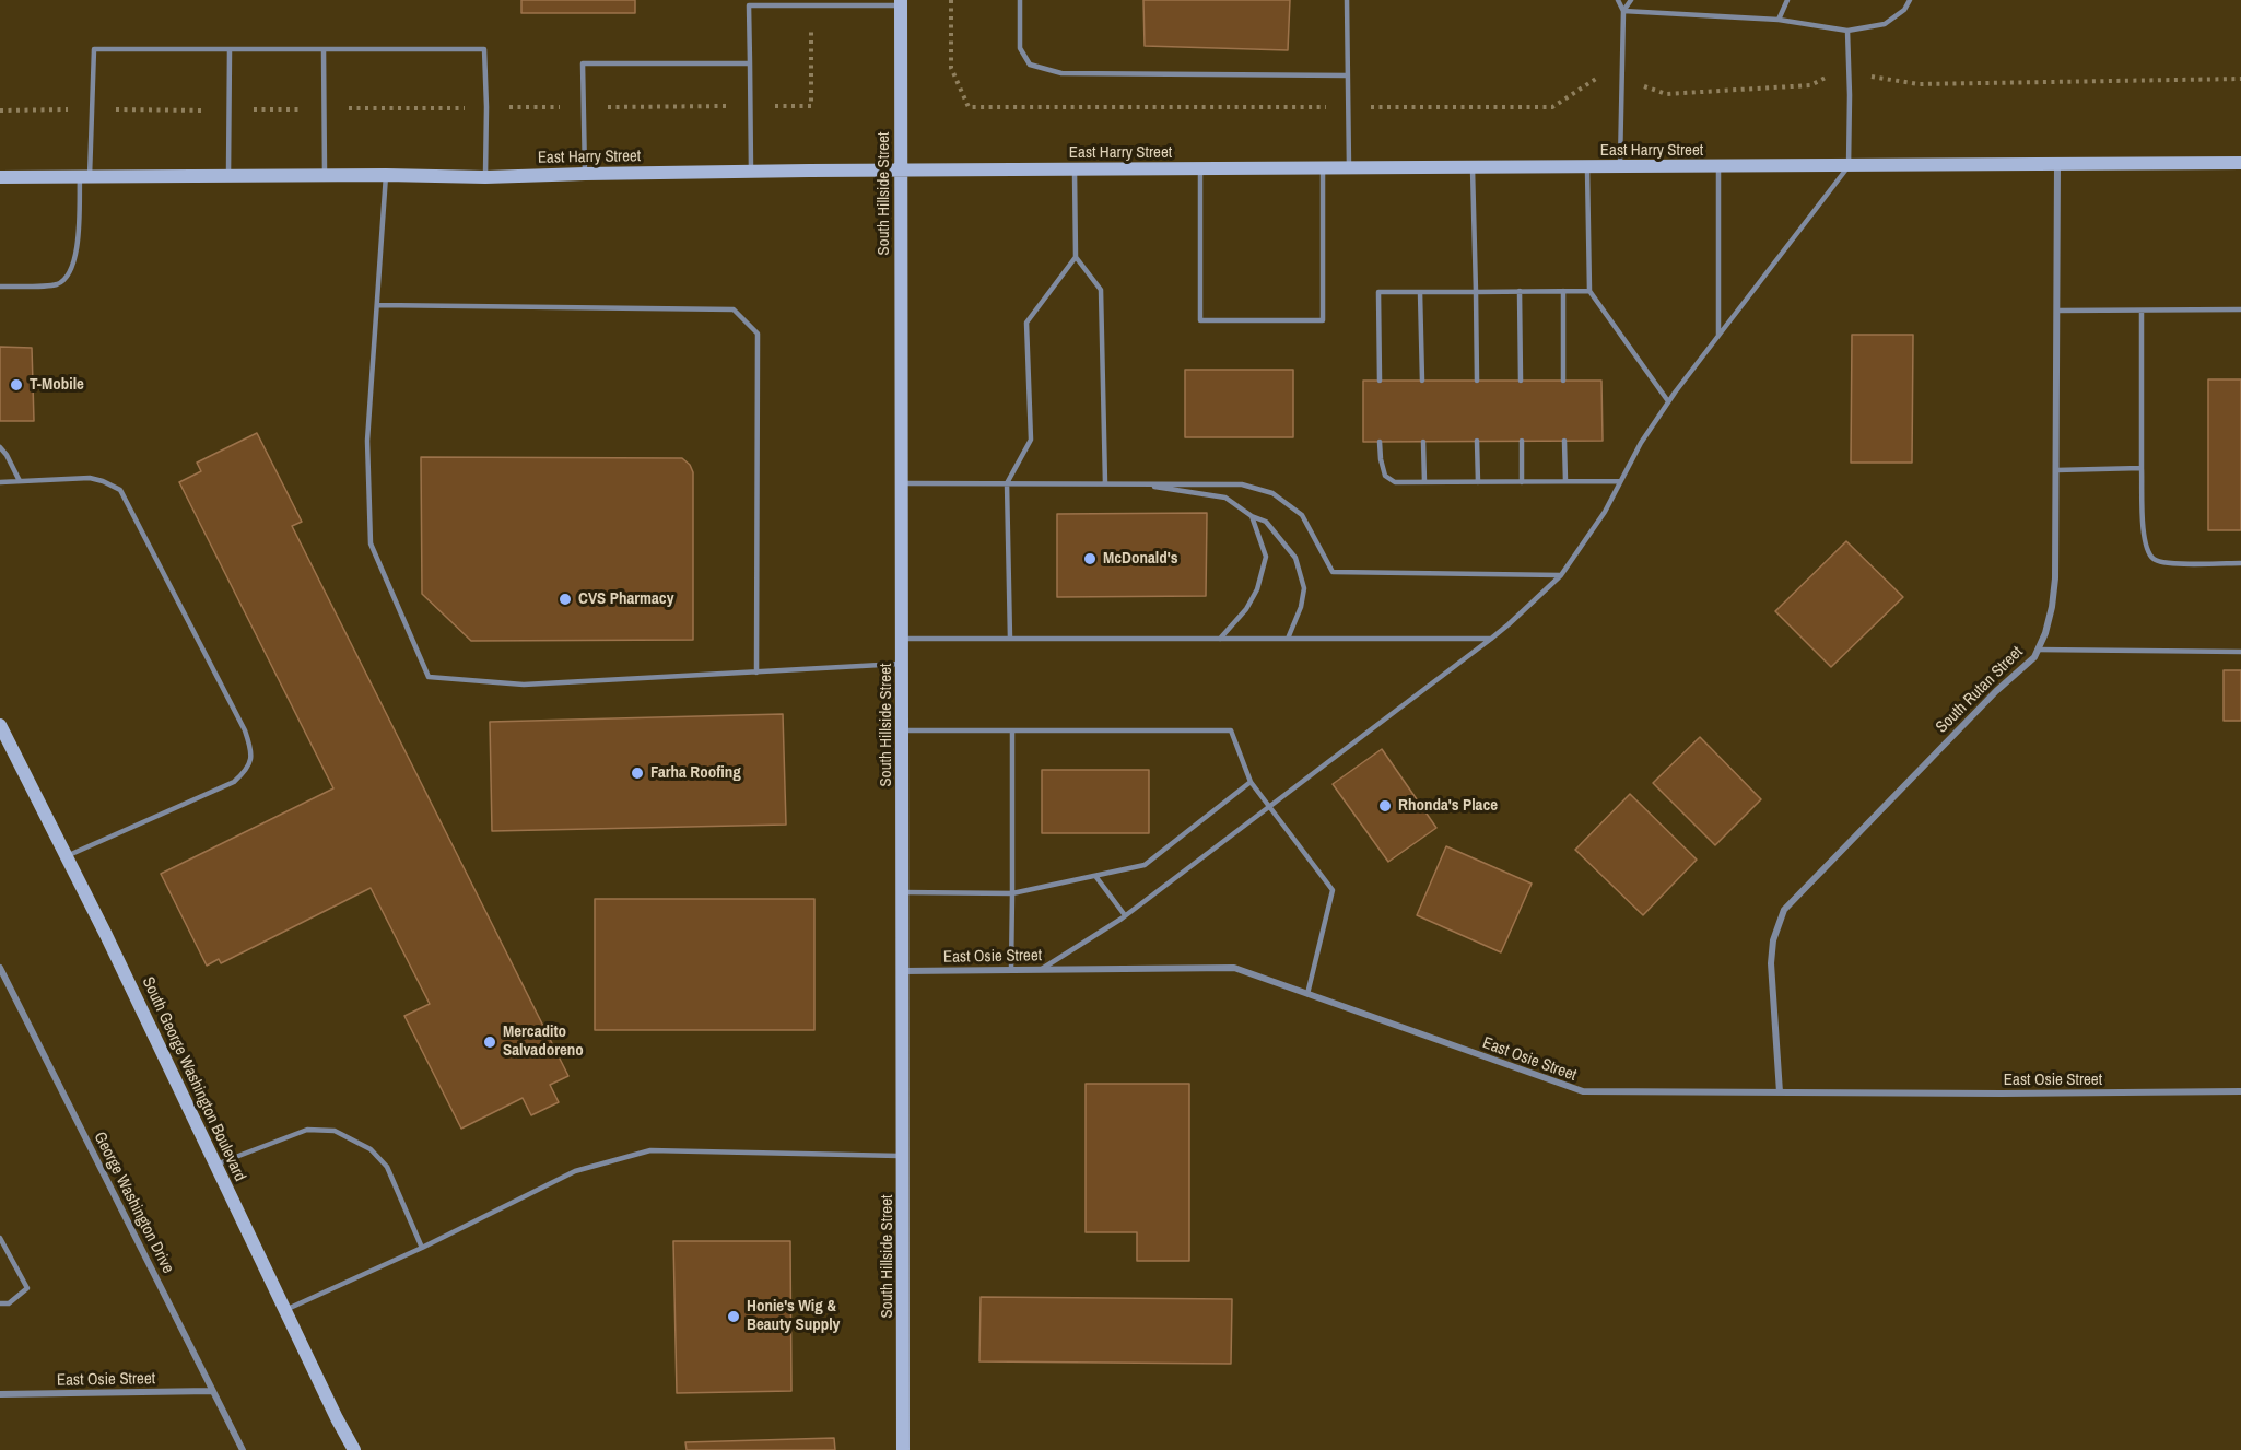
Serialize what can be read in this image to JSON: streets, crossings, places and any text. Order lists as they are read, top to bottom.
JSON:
{
  "streets": {
    "main road": ["East Harry Street", "South Hillside Street", "South George Washington Boulevard"],
    "street": ["South Rutan Street", "East Osie Street", "George Washington Drive"]
  },
  "crossings": [
    ["East Harry Street", "South Hillside Street"],
    ["East Harry Street", "South Rutan Street"],
    ["South Hillside Street", "East Osie Street"],
    ["South Rutan Street", "East Osie Street"],
    ["East Osie Street", "George Washington Drive"]
  ],
  "places": [
    "T-Mobile",
    "McDonald's",
    "CVS Pharmacy",
    "Farha Roofing",
    "Rhonda's Place",
    "Mercadito Salvadoreno",
    "Honie's Wig & Beauty Supply"
  ]
}
